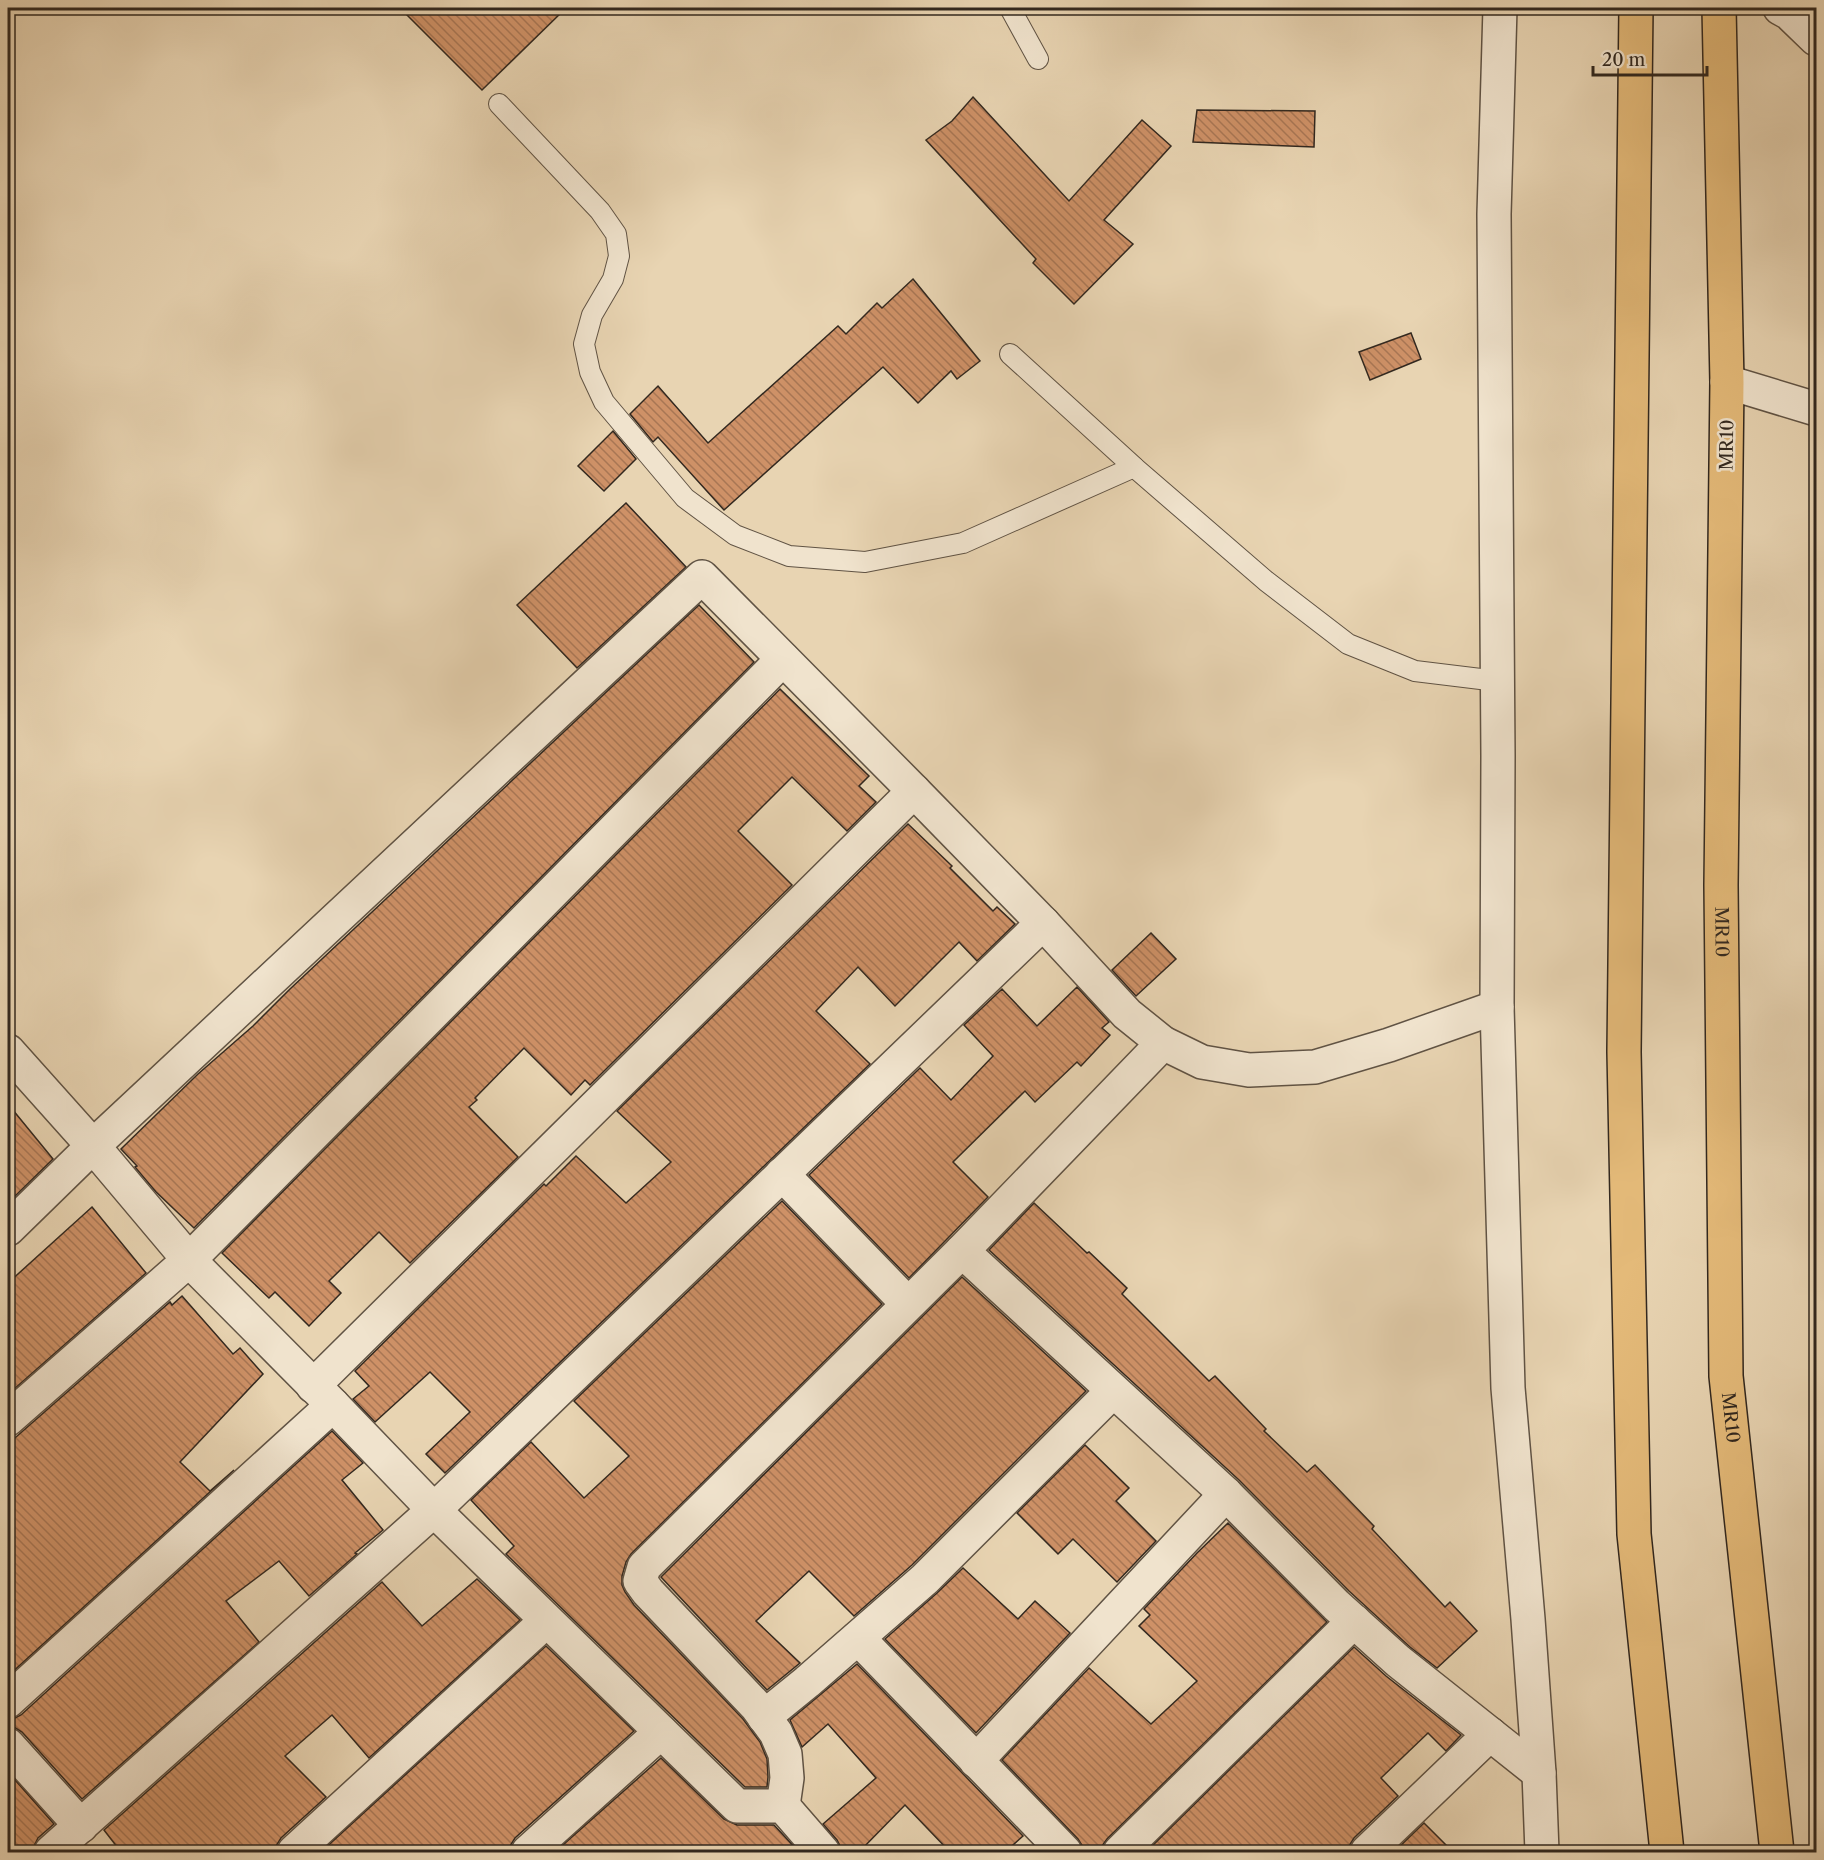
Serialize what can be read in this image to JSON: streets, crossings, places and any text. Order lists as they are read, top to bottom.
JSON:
{
  "streets": {
    "main road": ["MR10"]
  },
  "scale_bar": "20 m"
}
